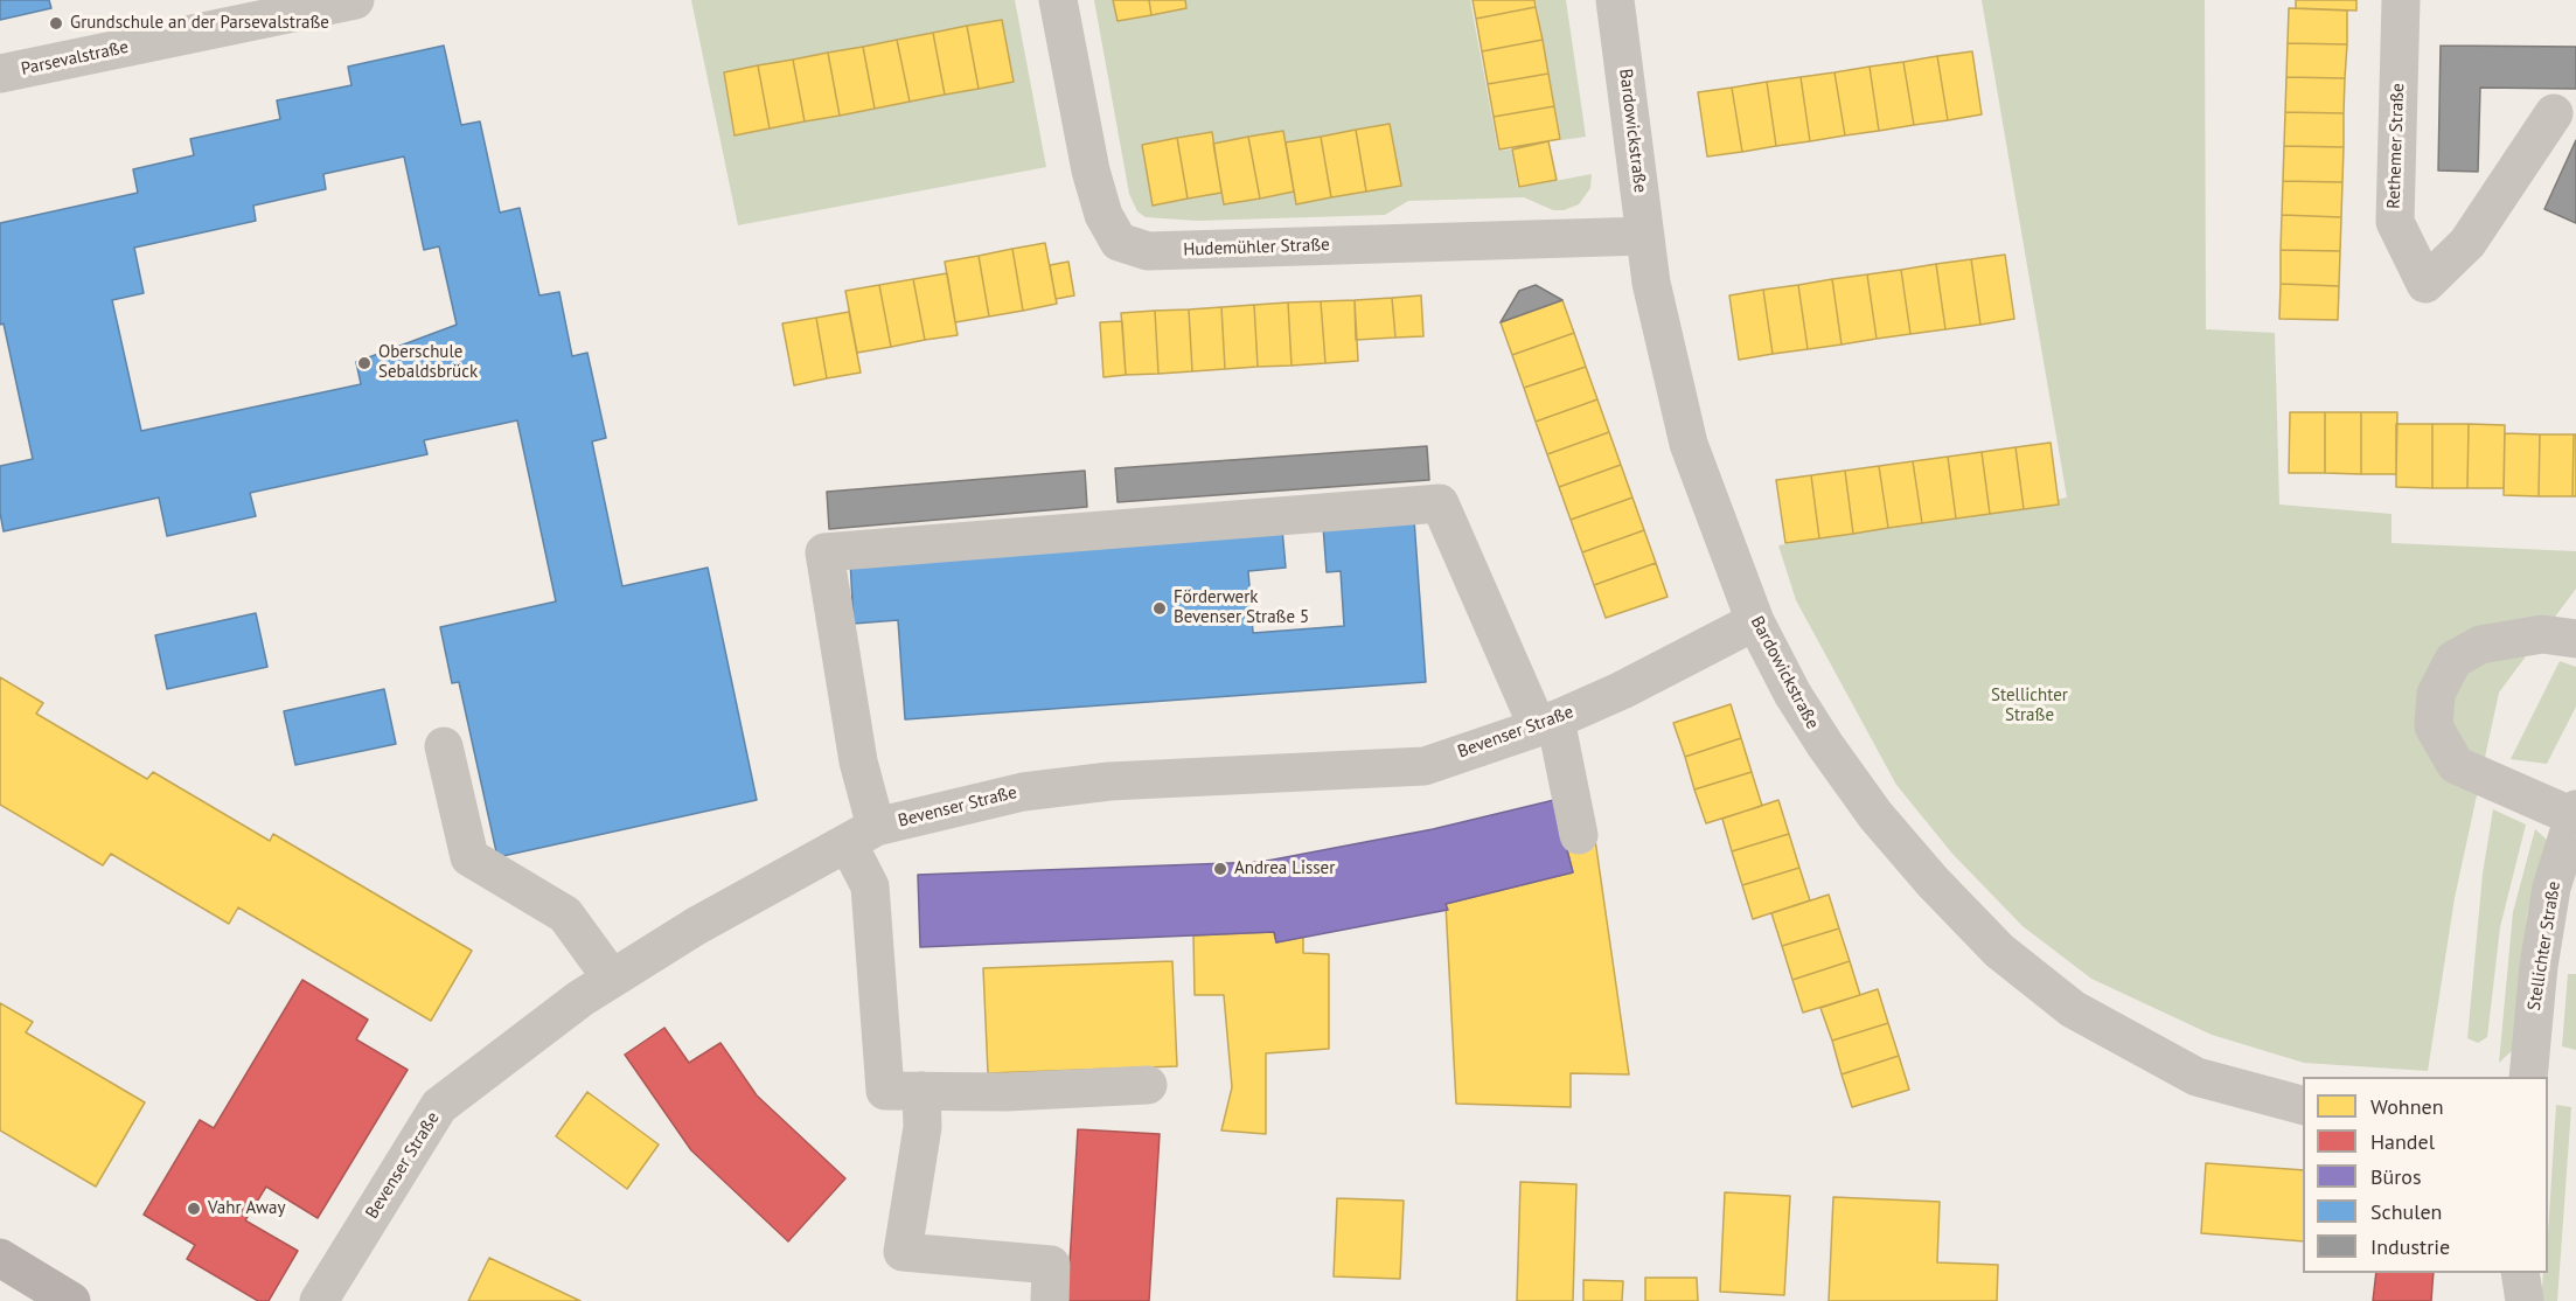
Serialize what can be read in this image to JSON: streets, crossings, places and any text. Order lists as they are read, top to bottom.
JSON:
{
  "streets": {
    "street": [
      "Parsevalstraße",
      "Bardowickstraße",
      "Rethemer Straße",
      "Hudemühler Straße",
      "Bevenser Straße",
      "Stellichter Straße"
    ]
  },
  "crossings": [
    ["Bardowickstraße", "Hudemühler Straße"],
    ["Bardowickstraße", "Bevenser Straße"]
  ],
  "parks": ["Stellichter Straße"],
  "places": [
    "Grundschule an der Parsevalstraße",
    "Oberschule Sebaldsbrück",
    "Förderwerk Bevenser Straße 5",
    "Andrea Lisser",
    "Vahr Away"
  ],
  "legend": [
    "Wohnen",
    "Handel",
    "Büros",
    "Schulen",
    "Industrie"
  ]
}
